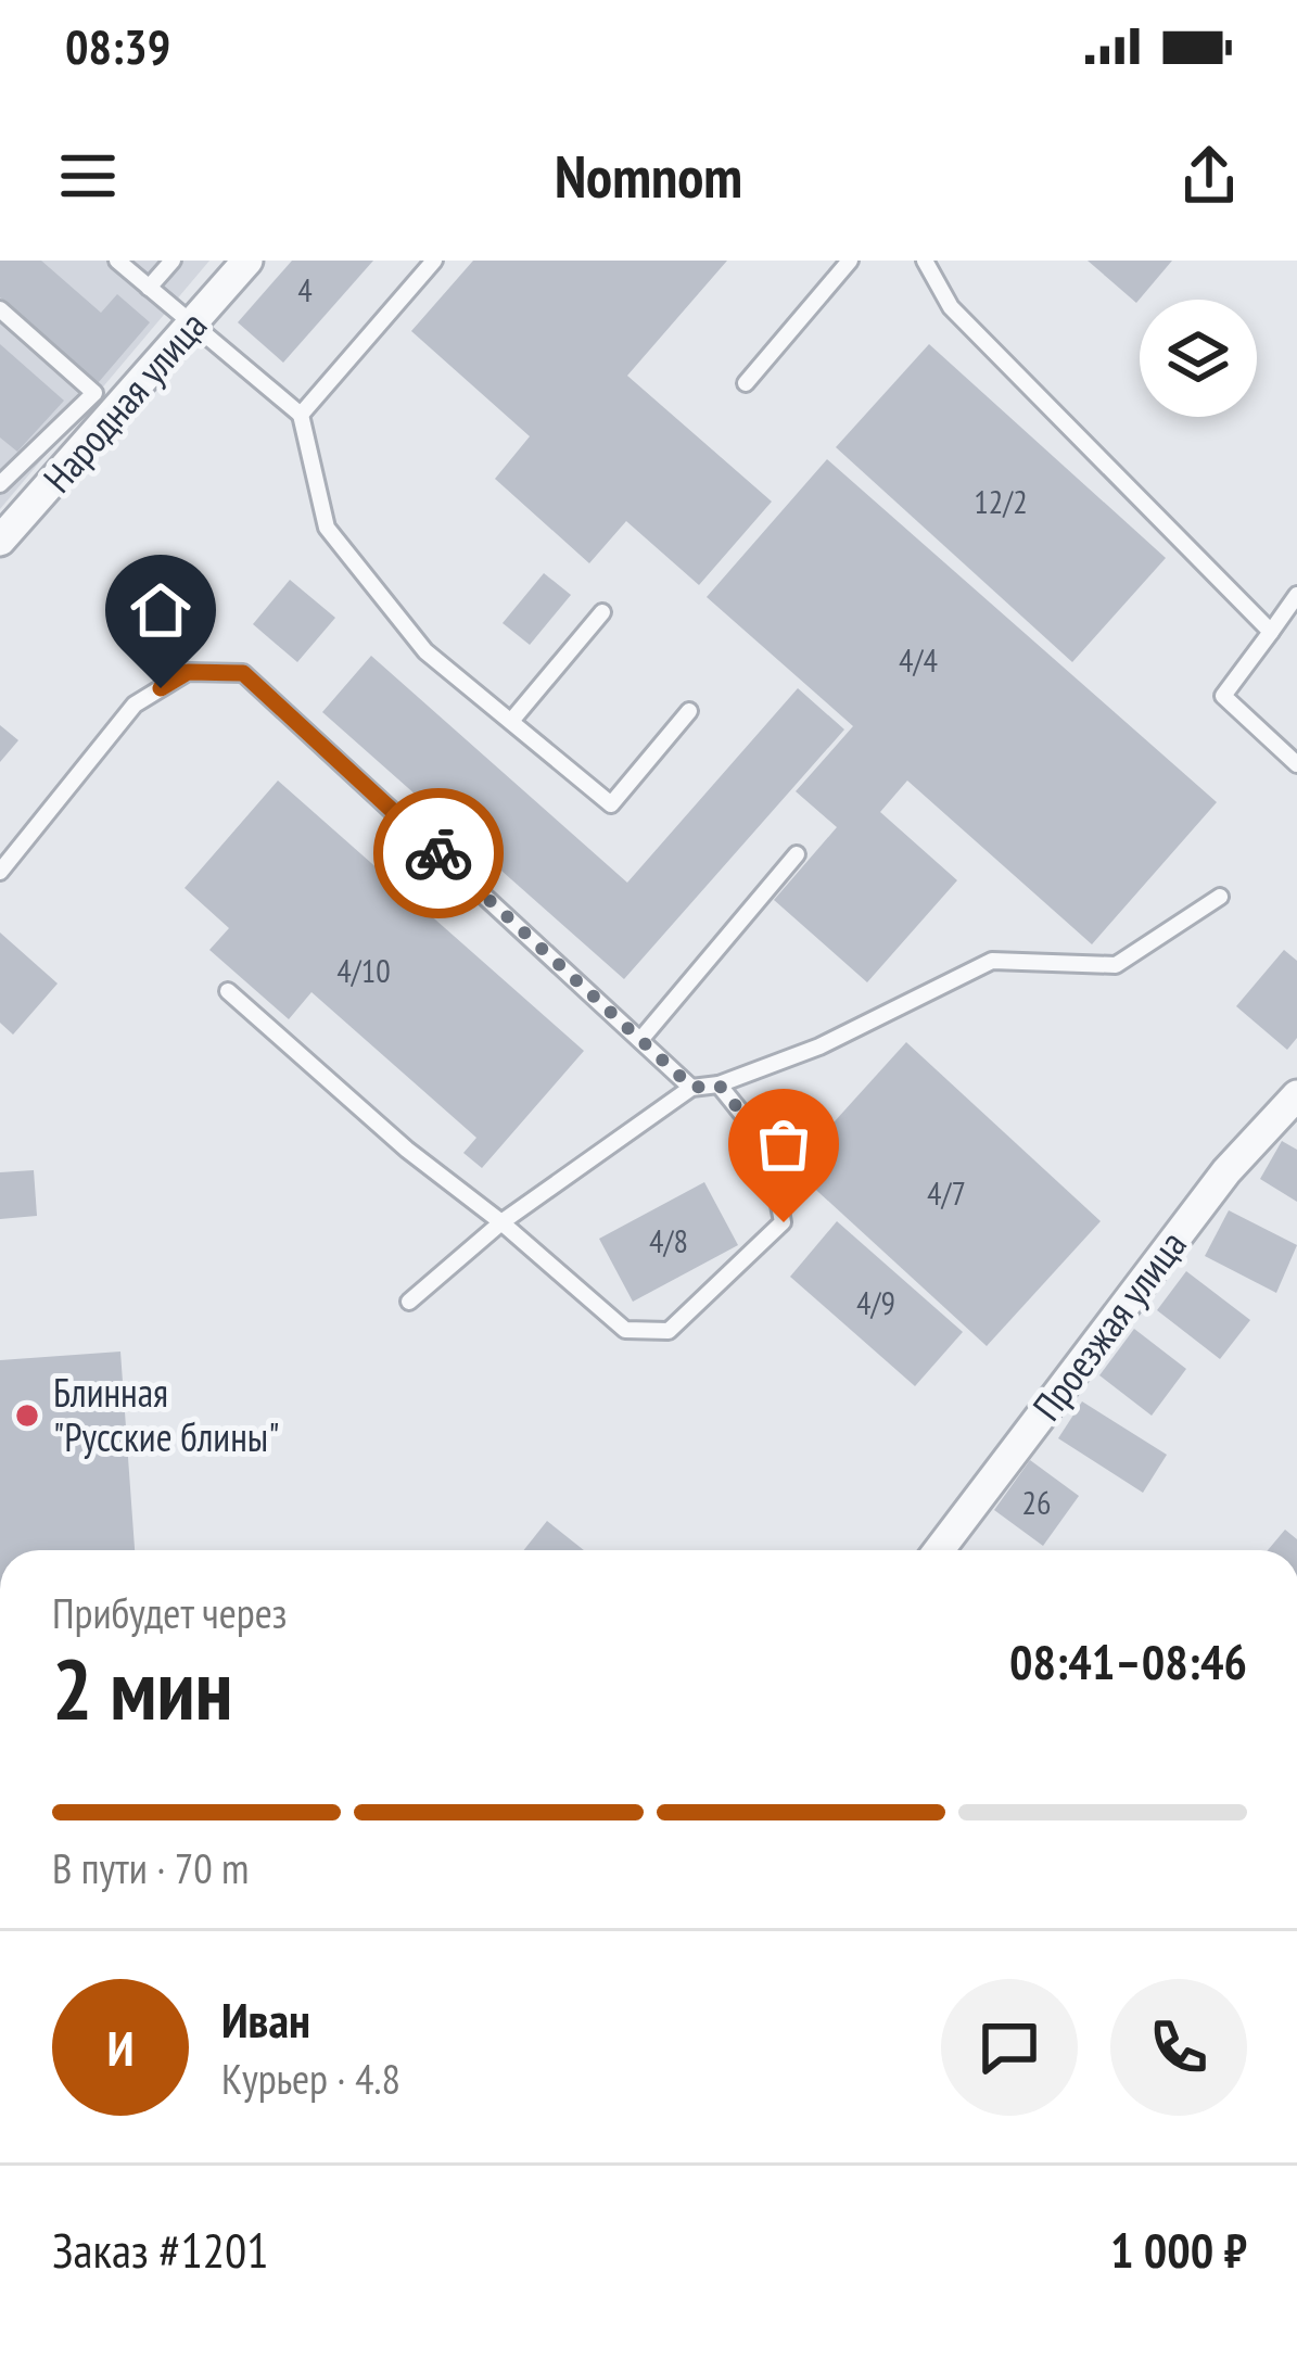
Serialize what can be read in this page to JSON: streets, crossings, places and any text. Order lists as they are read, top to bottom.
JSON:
{
  "streets": {
    "street": ["Народная улица", "Проезжая улица"]
  },
  "places": ["Блинная \"Русские блины\""],
  "house_numbers": [
    "4",
    "12/2",
    "4/4",
    "4/10",
    "4/7",
    "4/8",
    "4/9",
    "26"
  ],
  "page": {
    "status": "08:39",
    "header": "Nomnom",
    "heading": ["2 мин", "Прибудет через", "08:41–08:46"],
    "panel": [
      "Иван",
      "Курьер · 4.8",
      "Заказ #1201",
      "1 000 ₽"
    ],
    "bar": "В пути · 70 m",
    "round": "И"
  }
}
